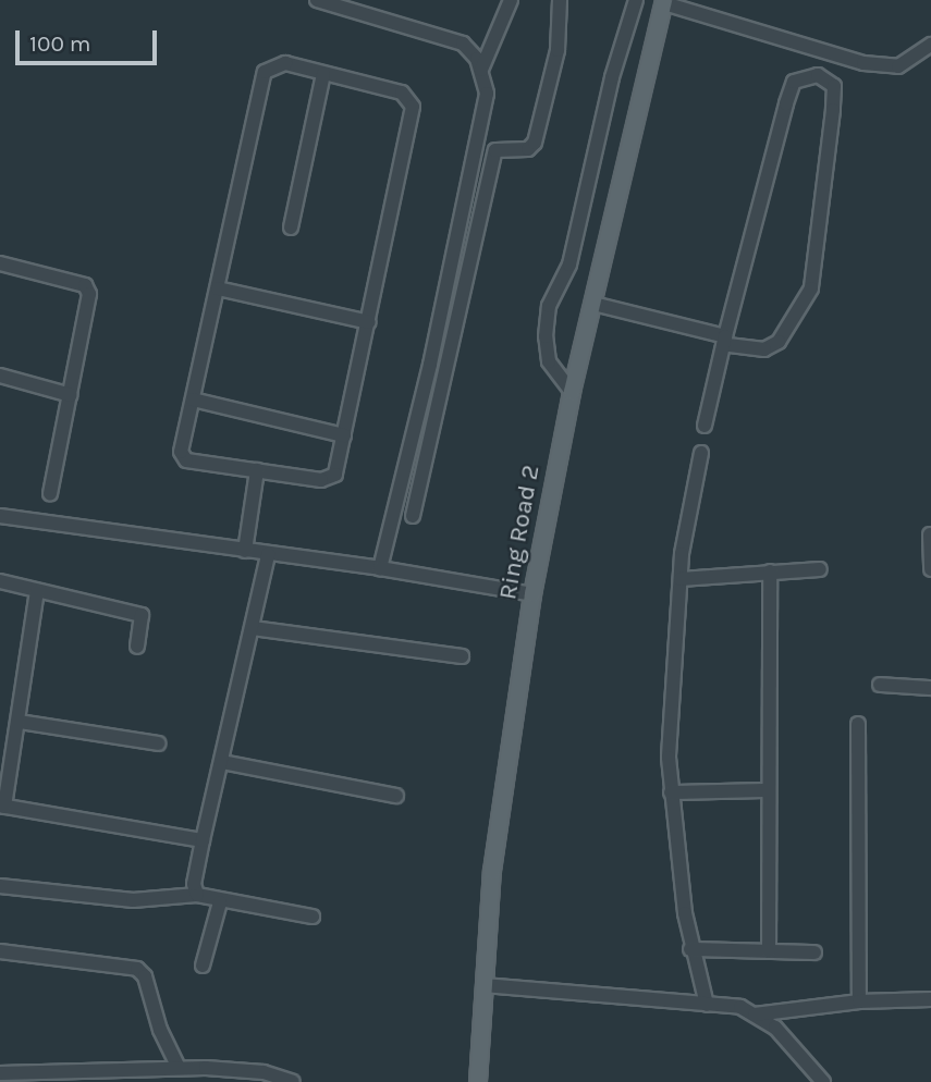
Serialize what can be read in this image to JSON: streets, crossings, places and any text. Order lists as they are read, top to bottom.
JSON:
{
  "streets": {
    "main road": ["Ring Road 2"]
  },
  "scale_bar": "100 m"
}
